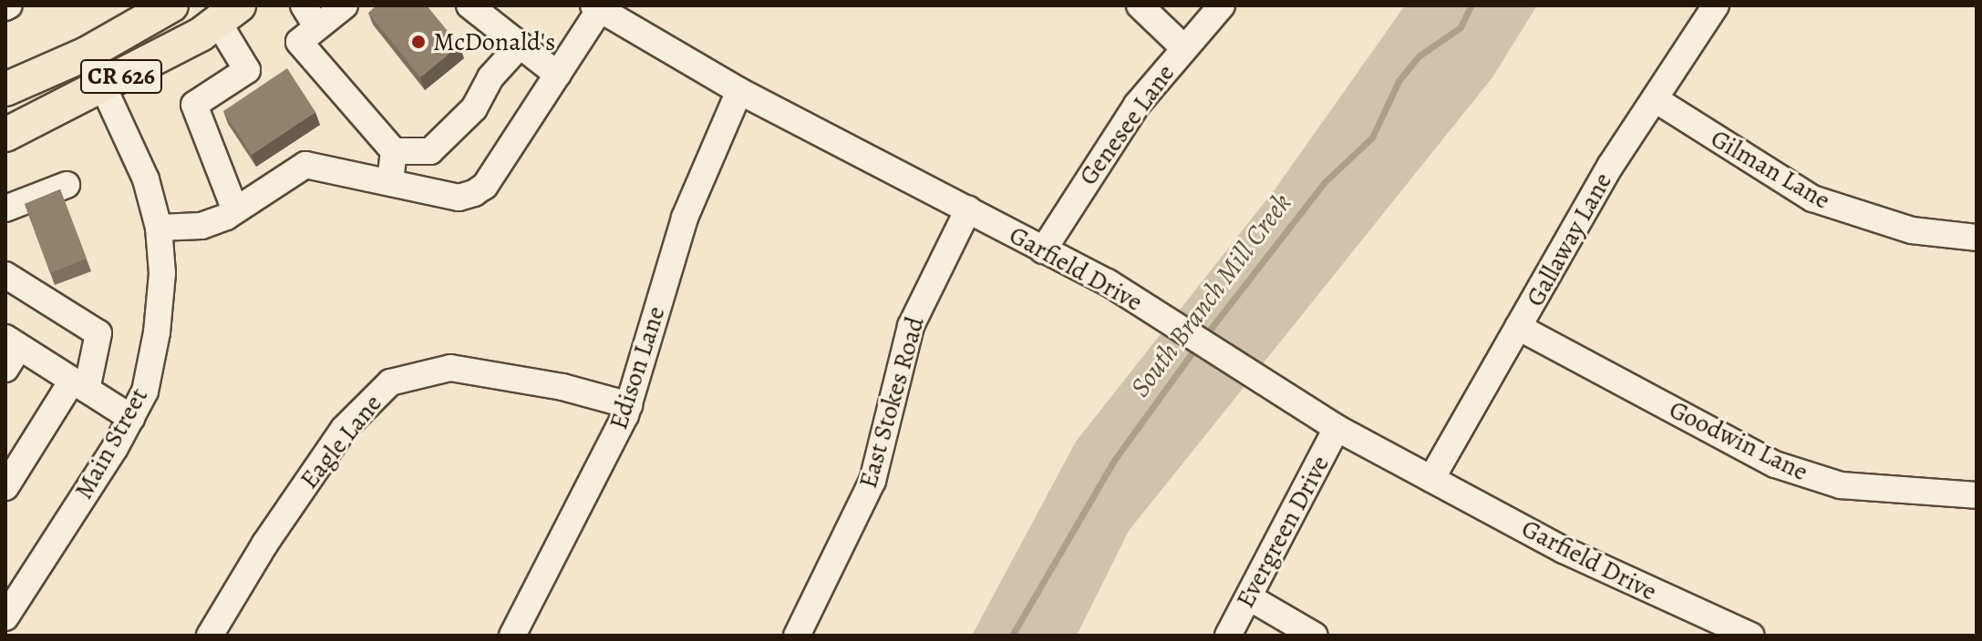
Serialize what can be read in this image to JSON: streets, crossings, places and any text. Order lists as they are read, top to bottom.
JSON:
{
  "streets": {
    "main road": ["CR 626"],
    "street": [
      "Genesee Lane",
      "Gilman Lane",
      "Gallaway Lane",
      "Garfield Drive",
      "Edison Lane",
      "East Stokes Road",
      "Goodwin Lane",
      "Eagle Lane",
      "Main Street",
      "Evergreen Drive"
    ]
  },
  "crossings": [
    ["CR 626", "Main Street"],
    ["Genesee Lane", "Garfield Drive"],
    ["Gilman Lane", "Gallaway Lane"],
    ["Gallaway Lane", "Garfield Drive"],
    ["Gallaway Lane", "Goodwin Lane"],
    ["Garfield Drive", "Edison Lane"],
    ["Garfield Drive", "East Stokes Road"],
    ["Garfield Drive", "Evergreen Drive"],
    ["Edison Lane", "Eagle Lane"]
  ],
  "water": ["South Branch Mill Creek"],
  "places": ["McDonald's"]
}
